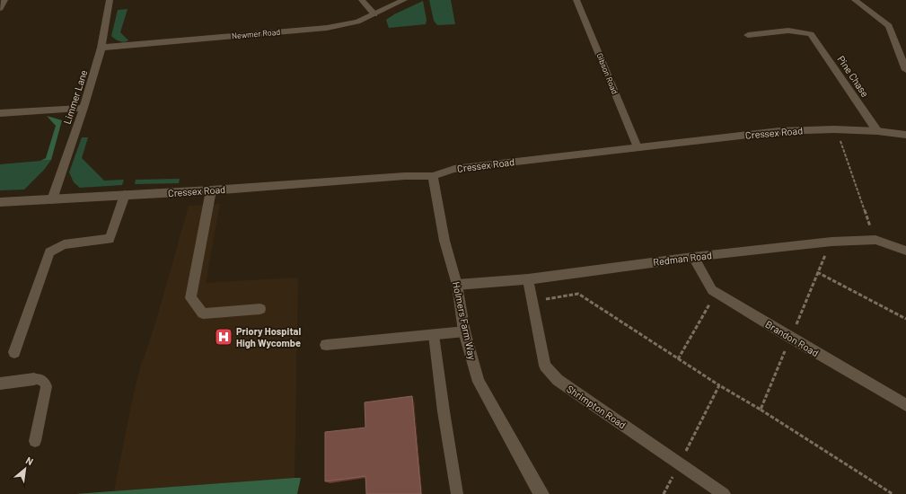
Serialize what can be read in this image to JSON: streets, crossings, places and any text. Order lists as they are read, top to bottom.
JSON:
{
  "streets": {
    "street": [
      "Newmer Road",
      "Gibson Road",
      "Pine Chase",
      "Limmer Lane",
      "Cressex Road",
      "Redman Road",
      "Holmers Farm Way",
      "Brandon Road",
      "Shrimpton Road"
    ]
  },
  "crossings": [
    ["Newmer Road", "Limmer Lane"],
    ["Gibson Road", "Cressex Road"],
    ["Pine Chase", "Cressex Road"],
    ["Limmer Lane", "Cressex Road"],
    ["Cressex Road", "Holmers Farm Way"],
    ["Redman Road", "Holmers Farm Way"],
    ["Redman Road", "Brandon Road"],
    ["Redman Road", "Shrimpton Road"]
  ],
  "places": {
    "hospital": ["Priory Hospital High Wycombe"]
  },
  "north": "top right"
}
